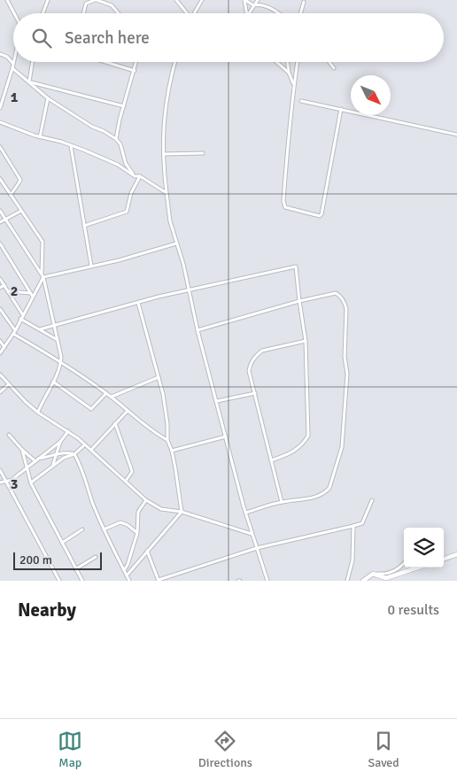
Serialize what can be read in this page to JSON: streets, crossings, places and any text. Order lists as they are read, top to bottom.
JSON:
{
  "scale_bar": "200 m",
  "north": "bottom right",
  "page": {
    "search": "Search here",
    "scale": "200 m",
    "heading": ["Nearby", "0 results"],
    "nav": ["Map", "Directions", "Saved"]
  },
  "grid": {
    "rows": ["1", "2", "3"]
  }
}
